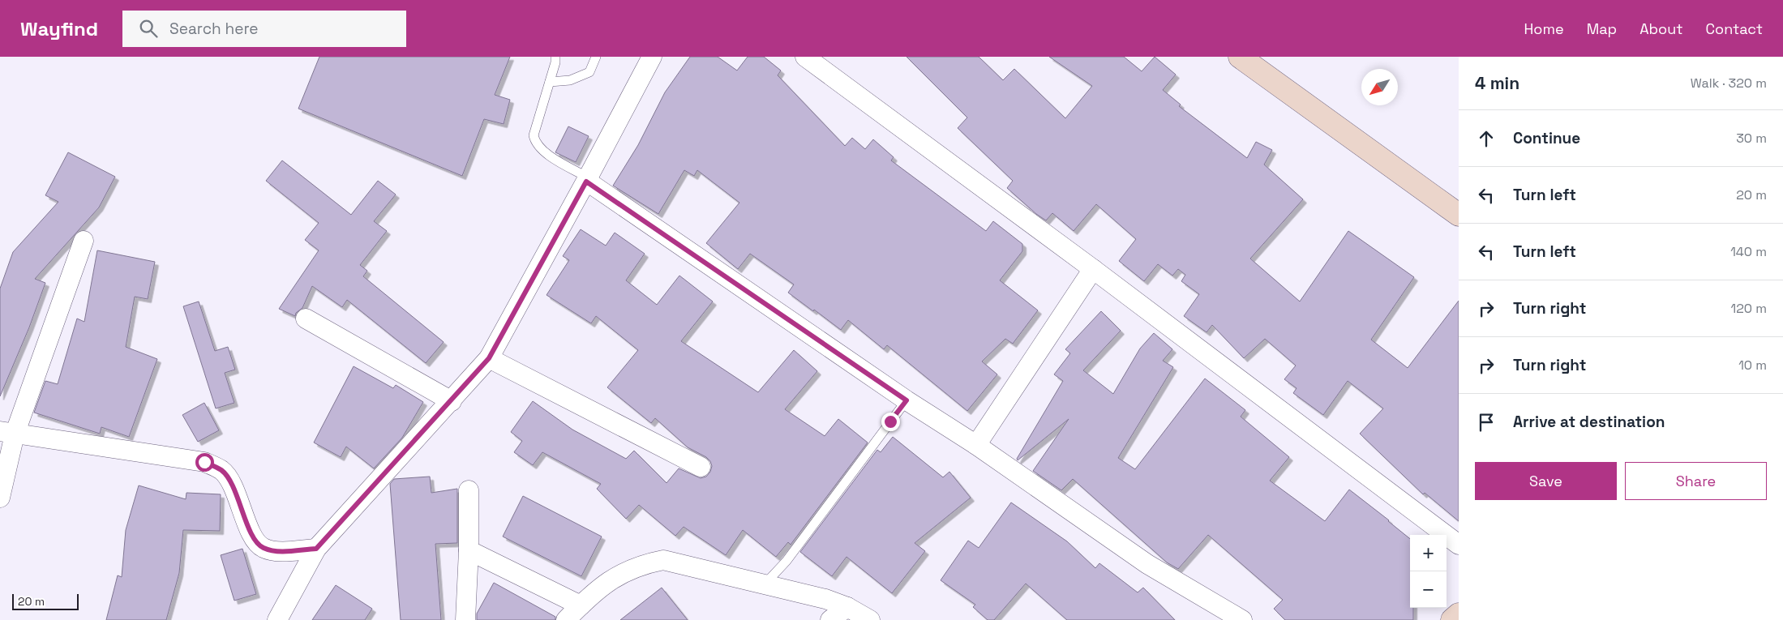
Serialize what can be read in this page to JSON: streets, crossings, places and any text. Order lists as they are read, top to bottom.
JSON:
{
  "scale_bar": "20 m",
  "north": "bottom left",
  "page": {
    "header": "Wayfind",
    "search": "Search here",
    "nav": [
      "Home",
      "Map",
      "About",
      "Contact"
    ],
    "heading": ["4 min", "Walk · 320 m"],
    "list": [
      ["Continue", "30 m"],
      ["Turn left", "20 m"],
      ["Turn left", "140 m"],
      ["Turn right", "120 m"],
      ["Turn right", "10 m"],
      "Arrive at destination"
    ],
    "buttons": ["Save", "Share"],
    "map_buttons": ["+", "−"],
    "scale": "20 m"
  }
}
